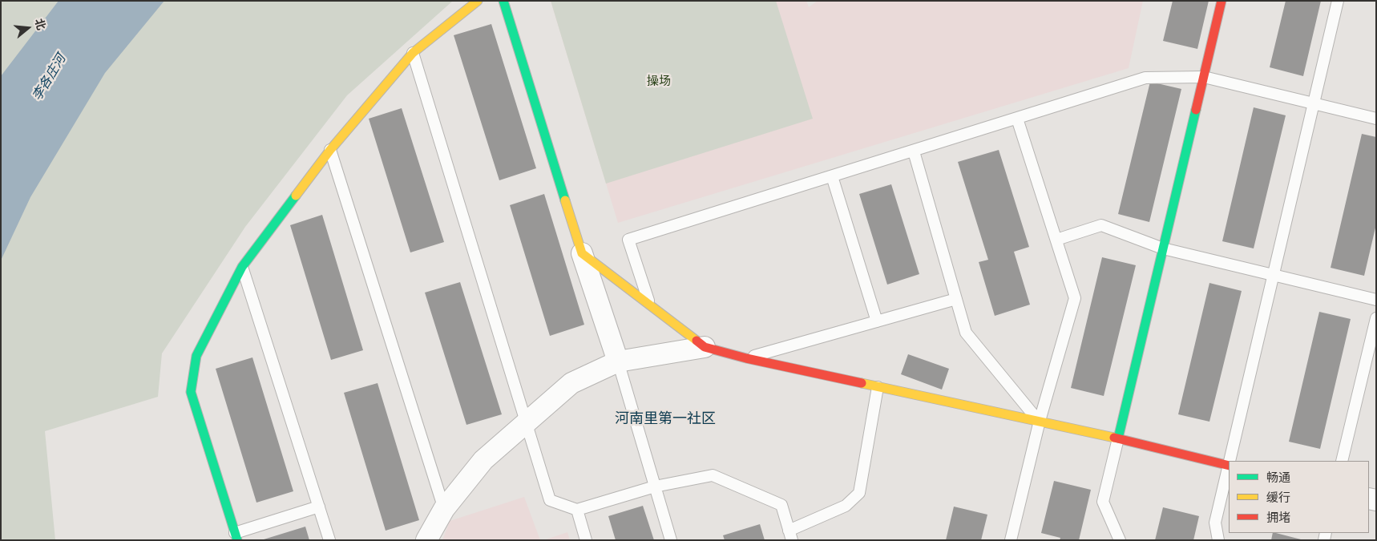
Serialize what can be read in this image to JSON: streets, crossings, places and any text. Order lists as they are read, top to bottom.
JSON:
{
  "districts": ["河南里第一社区"],
  "water": ["李各庄河"],
  "parks": ["操场"],
  "legend": ["畅通", "缓行", "拥堵"],
  "north": "right"
}
